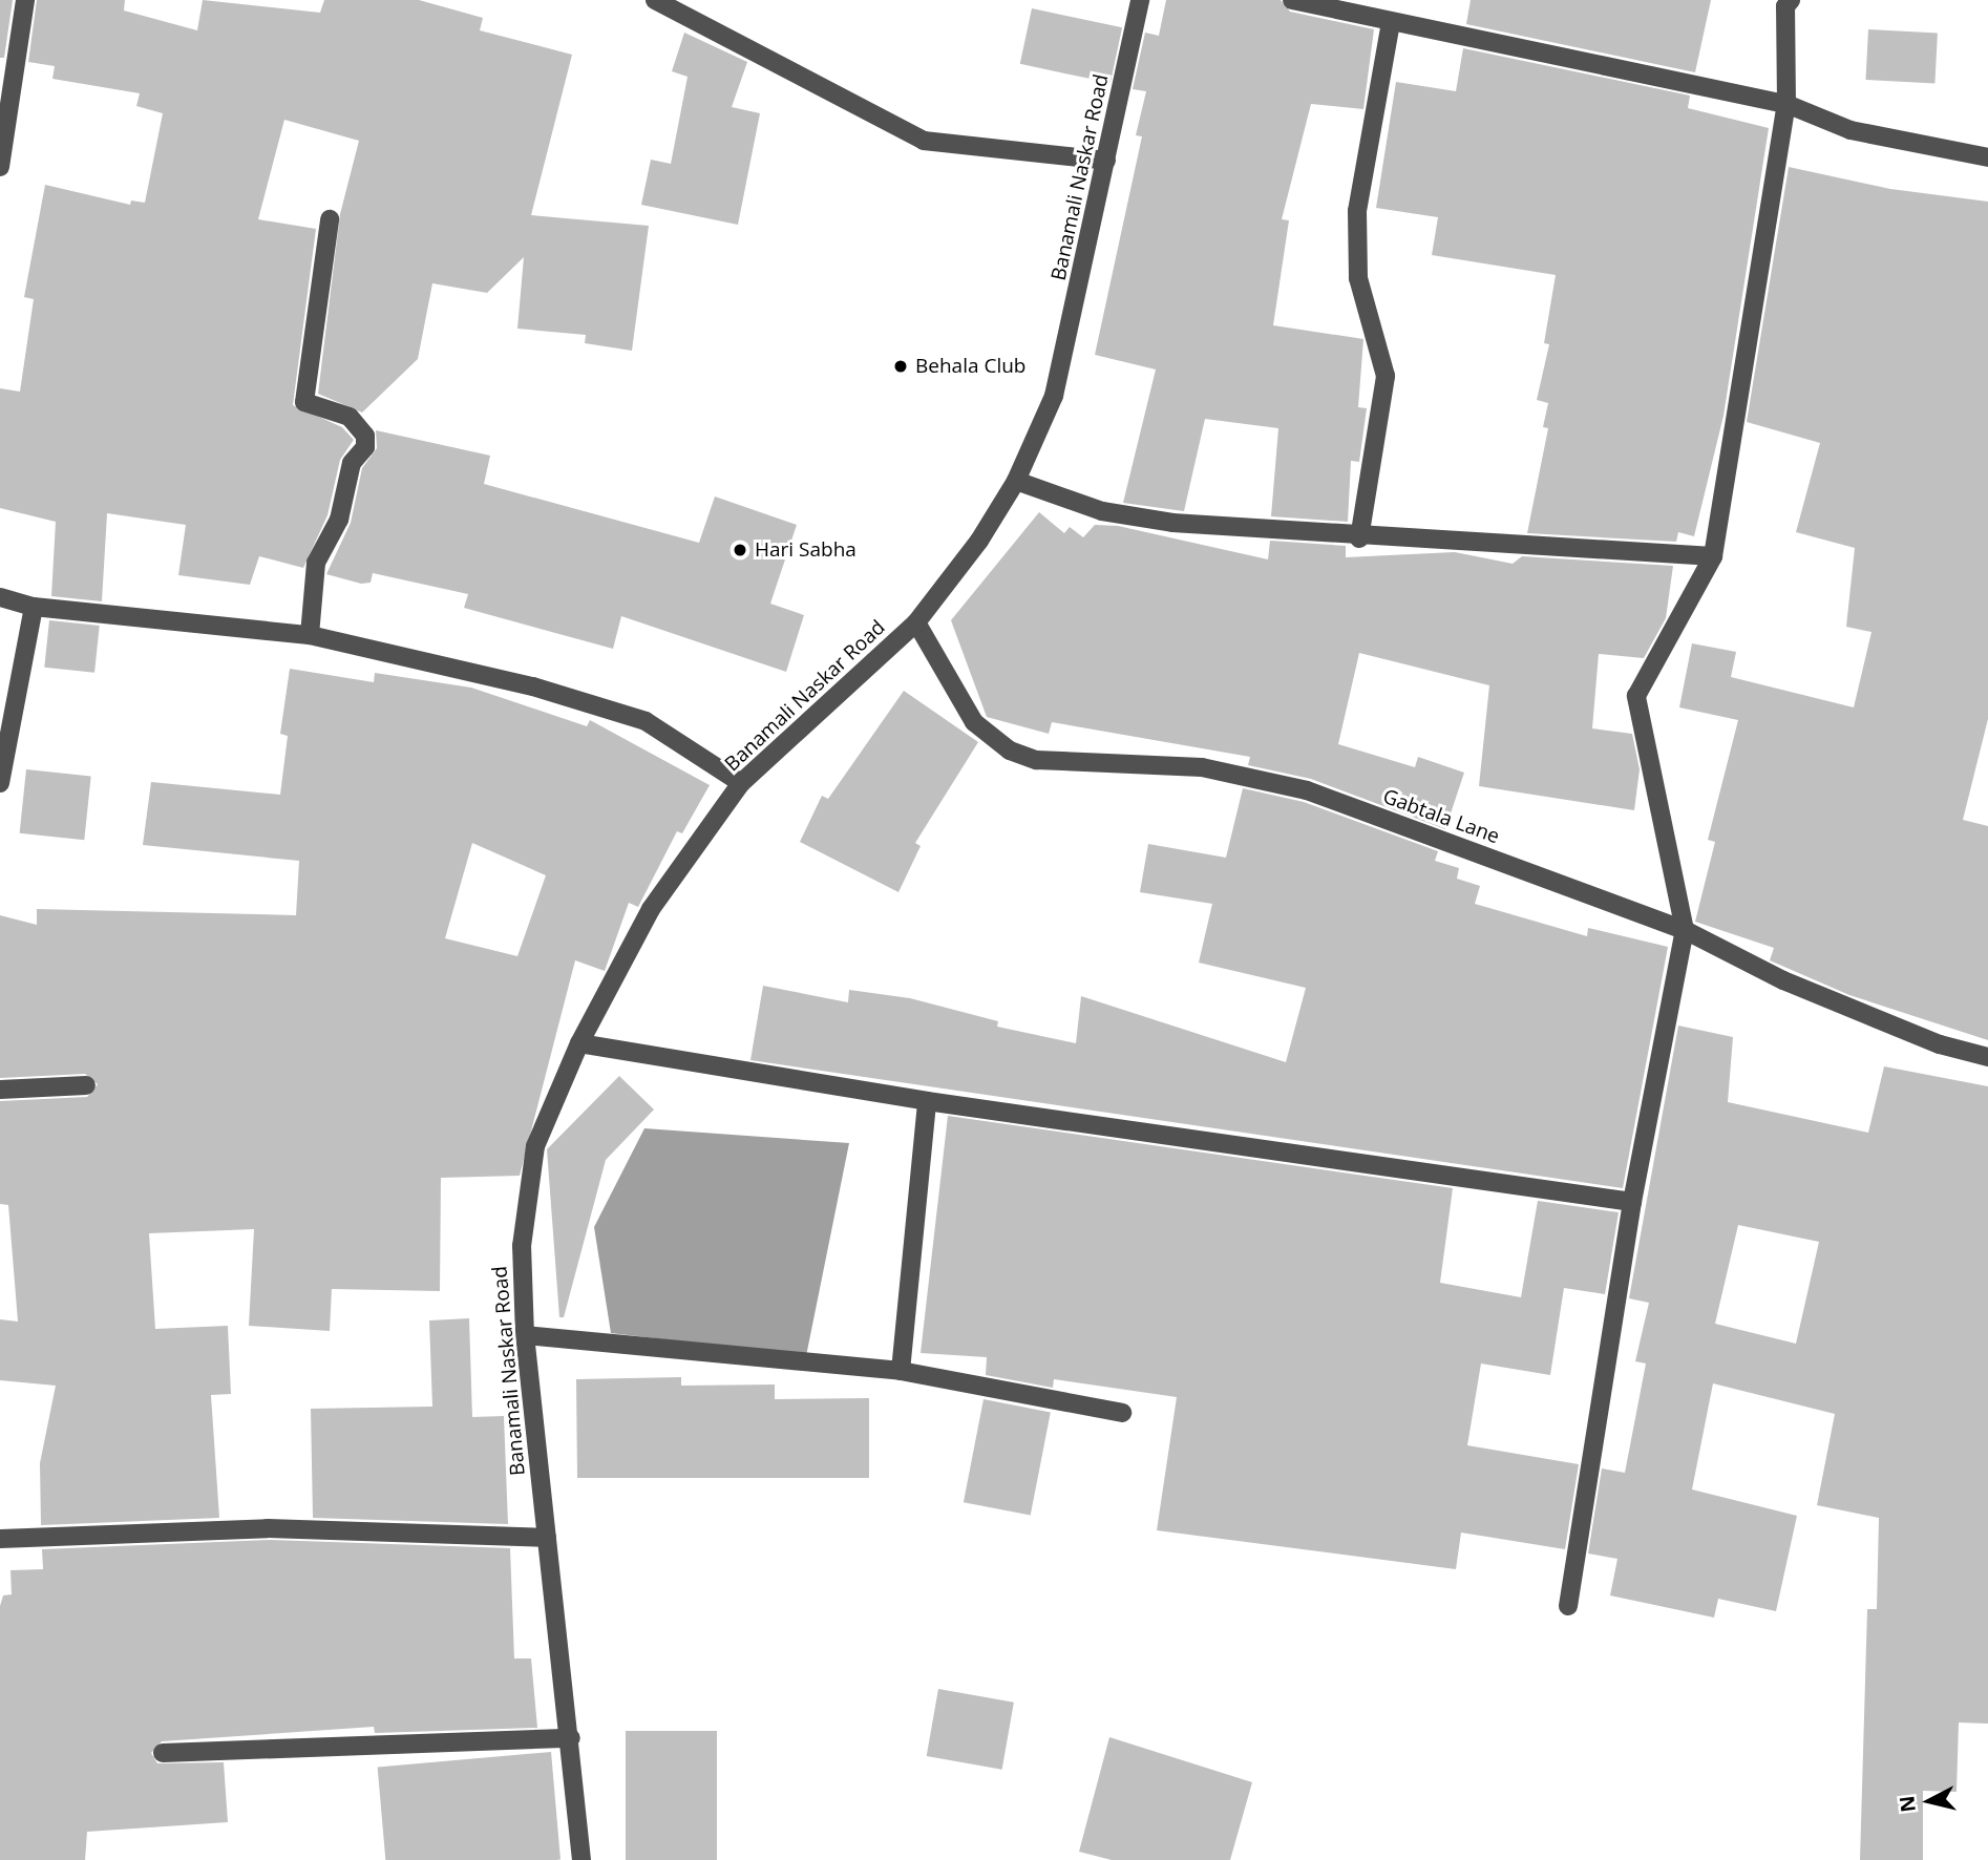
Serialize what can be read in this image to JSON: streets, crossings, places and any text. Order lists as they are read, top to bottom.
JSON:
{
  "streets": {
    "street": ["Banamali Naskar Road", "Gabtala Lane"]
  },
  "crossings": [
    ["Banamali Naskar Road", "Gabtala Lane"]
  ],
  "places": ["Behala Club", "Hari Sabha"],
  "north": "left"
}
